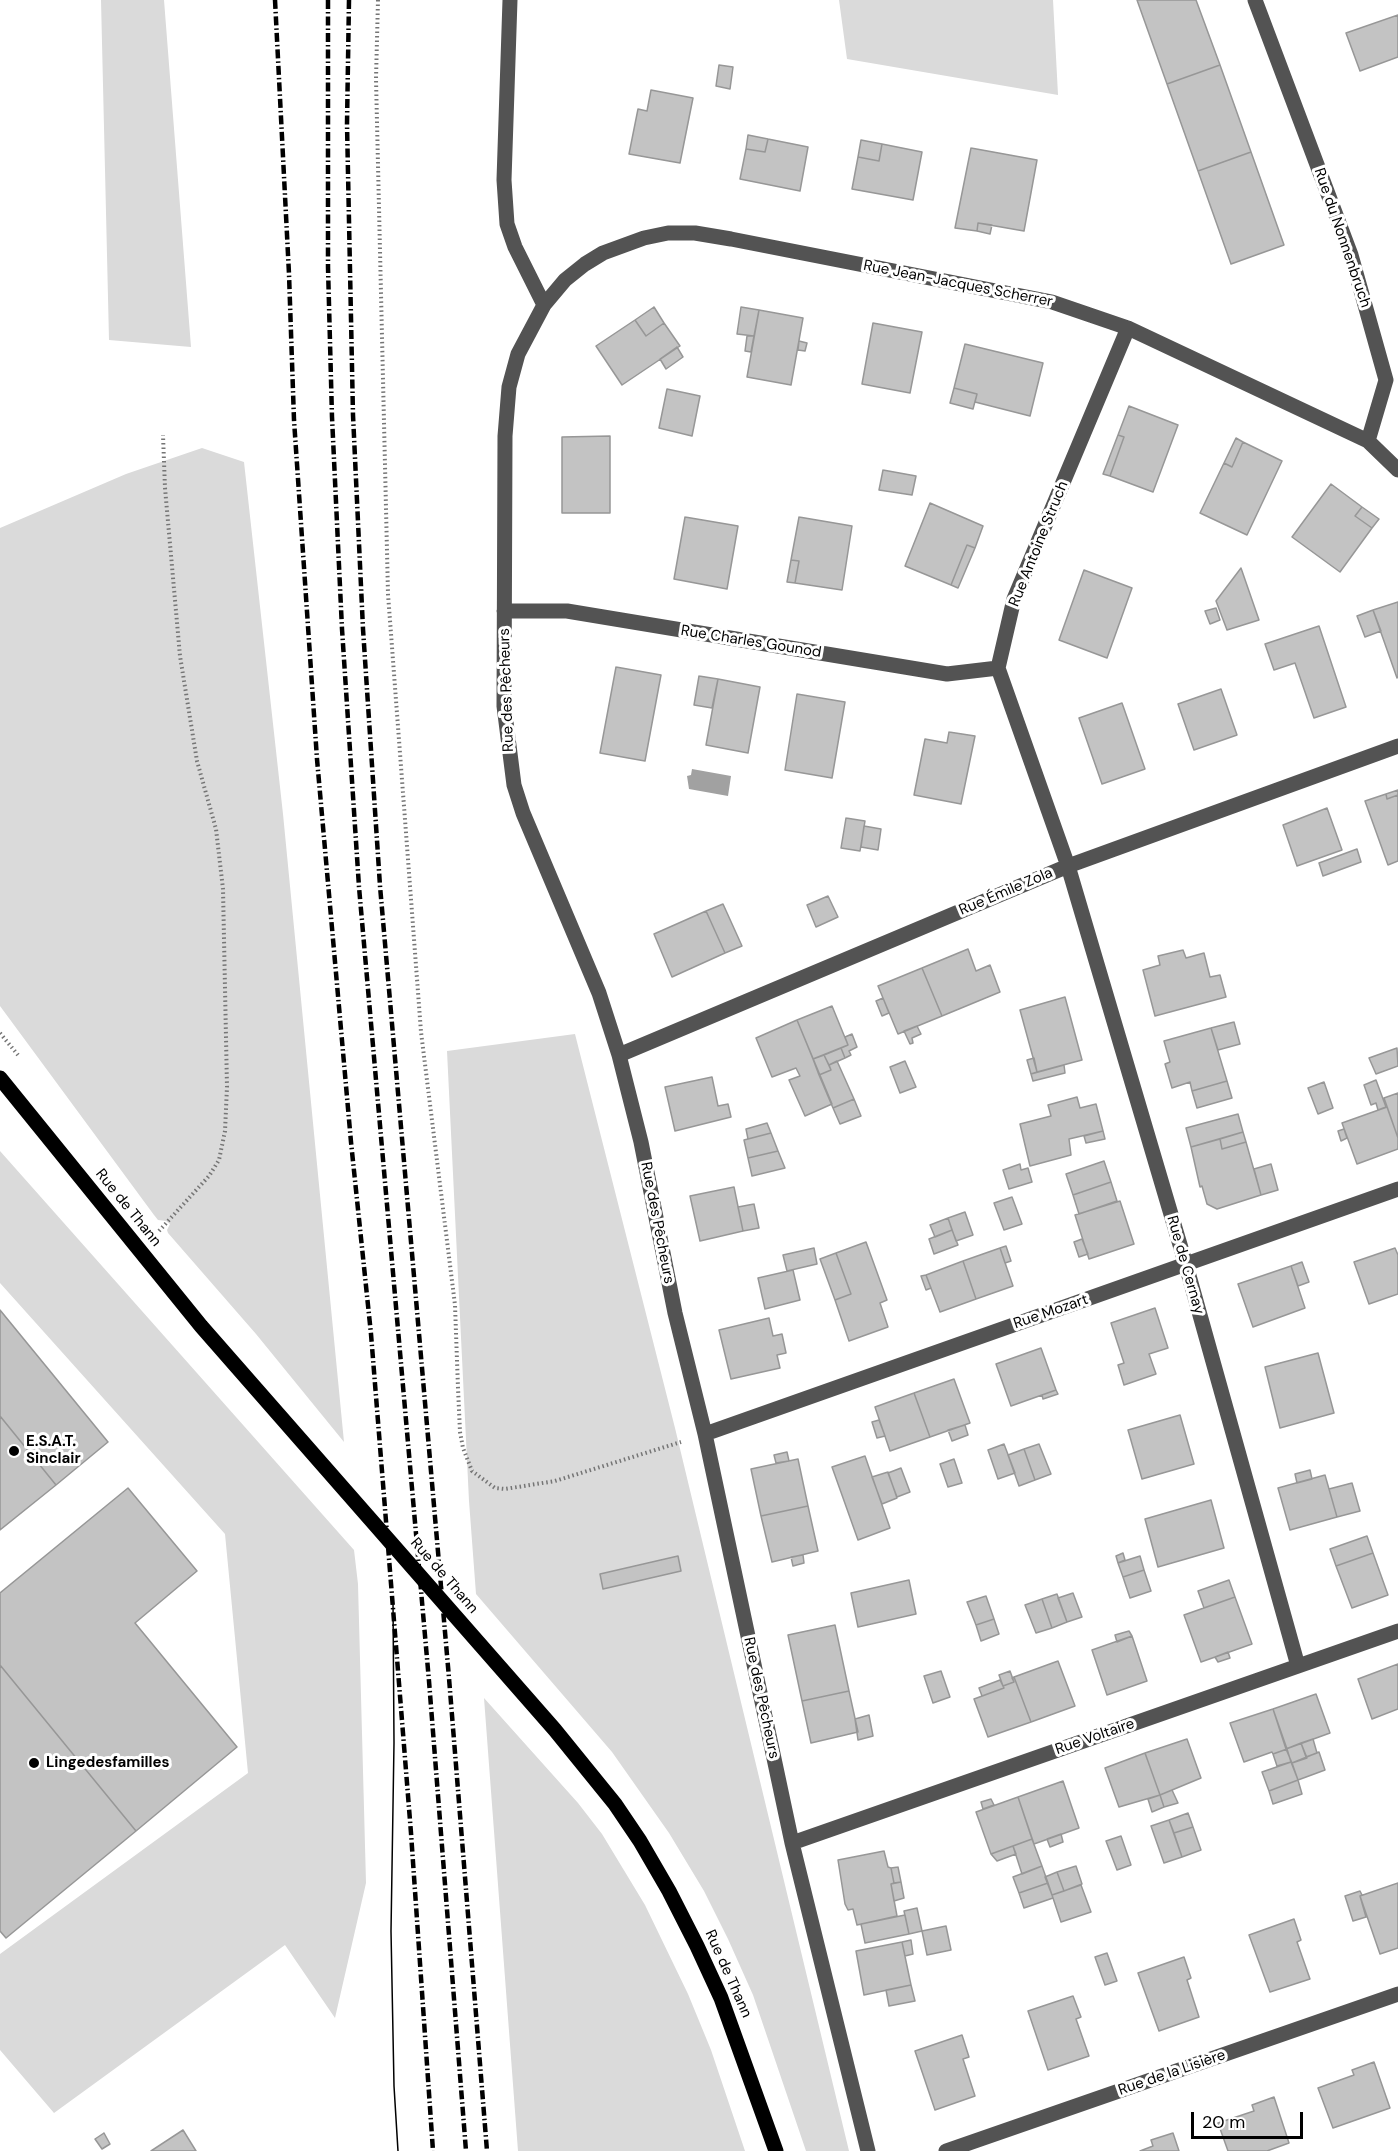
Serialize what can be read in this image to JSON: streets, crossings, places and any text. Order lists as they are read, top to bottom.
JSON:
{
  "streets": {
    "main road": ["Rue de Thann"],
    "street": [
      "Rue du Nonnenbruch",
      "Rue Jean-Jacques Scherrer",
      "Rue Antoine Struch",
      "Rue Charles Gounod",
      "Rue des Pêcheurs",
      "Rue Émile Zola",
      "Rue de Cernay",
      "Rue Mozart",
      "Rue Voltaire",
      "Rue de la Lisière"
    ]
  },
  "crossings": [
    ["Rue du Nonnenbruch", "Rue Jean-Jacques Scherrer"],
    ["Rue Jean-Jacques Scherrer", "Rue Antoine Struch"],
    ["Rue Jean-Jacques Scherrer", "Rue des Pêcheurs"],
    ["Rue Antoine Struch", "Rue Charles Gounod"],
    ["Rue Charles Gounod", "Rue des Pêcheurs"],
    ["Rue des Pêcheurs", "Rue Émile Zola"],
    ["Rue des Pêcheurs", "Rue Mozart"],
    ["Rue des Pêcheurs", "Rue Voltaire"],
    ["Rue Émile Zola", "Rue de Cernay"],
    ["Rue de Cernay", "Rue Mozart"],
    ["Rue de Cernay", "Rue Voltaire"]
  ],
  "places": ["E.S.A.T. Sinclair", "Lingedesfamilles"],
  "scale_bar": "20 m"
}
